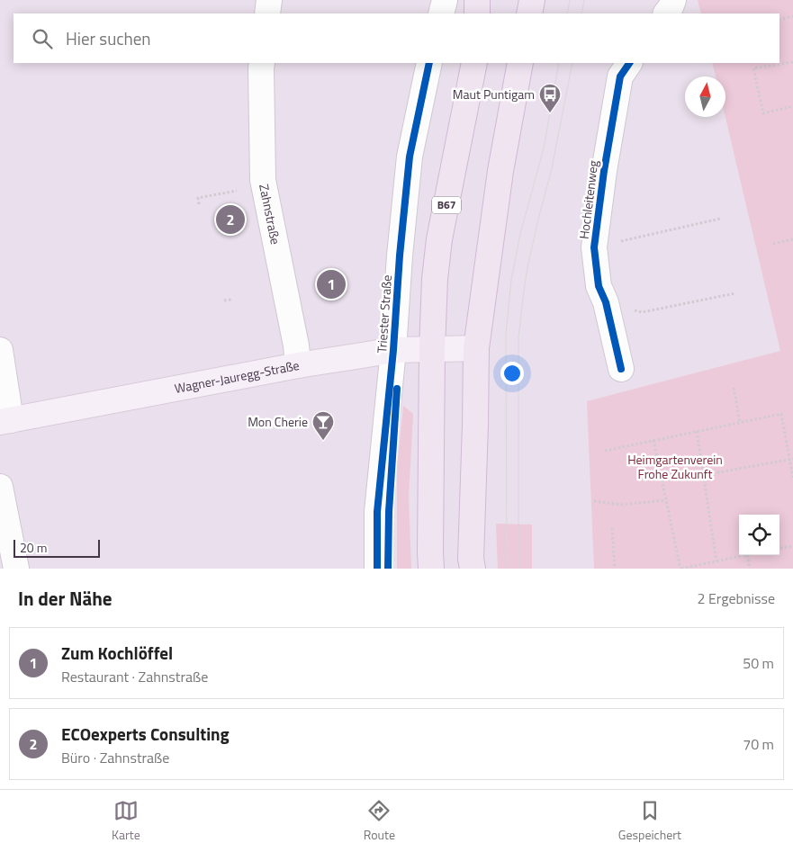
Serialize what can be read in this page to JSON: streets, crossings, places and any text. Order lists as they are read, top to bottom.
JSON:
{
  "streets": {
    "main road": ["B67", "Wagner-Jauregg-Straße"],
    "street": ["Hochleitenweg", "Zahnstraße", "Triester Straße"]
  },
  "crossings": [
    ["B67", "Wagner-Jauregg-Straße"],
    ["Zahnstraße", "Wagner-Jauregg-Straße"],
    ["Triester Straße", "Wagner-Jauregg-Straße"]
  ],
  "parks": ["Heimgartenverein Frohe Zukunft"],
  "places": {
    "bus stop": ["Maut Puntigam"],
    "bar": ["Mon Cherie"]
  },
  "scale_bar": "20 m",
  "north": "top",
  "page": {
    "search": "Hier suchen",
    "pins": ["2", "1"],
    "scale": "20 m",
    "heading": ["In der Nähe", "2 Ergebnisse"],
    "list": [
      {
        "mark": "1",
        "name": "Zum Kochlöffel",
        "note": "Restaurant · Zahnstraße",
        "value": "50 m"
      },
      {
        "mark": "2",
        "name": "ECOexperts Consulting",
        "note": "Büro · Zahnstraße",
        "value": "70 m"
      }
    ],
    "nav": ["Karte", "Route", "Gespeichert"]
  }
}
